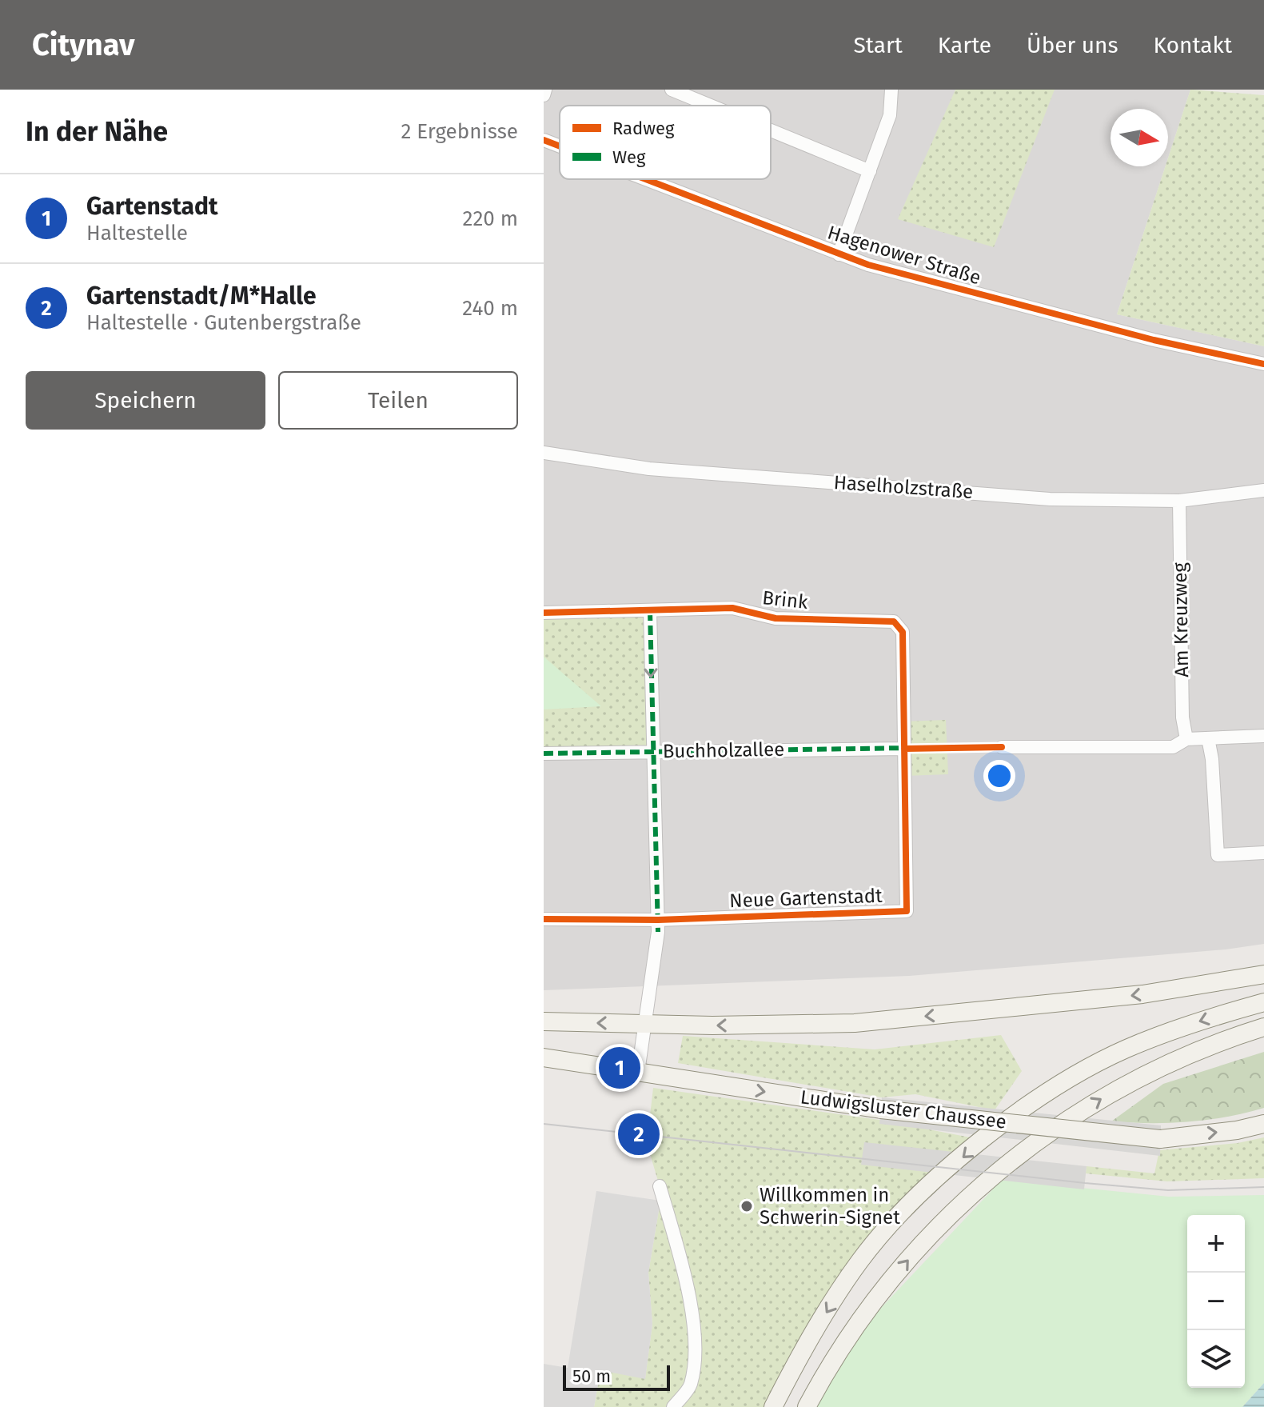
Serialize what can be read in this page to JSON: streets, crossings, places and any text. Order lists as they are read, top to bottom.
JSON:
{
  "streets": {
    "street": [
      "Hagenower Straße",
      "Haselholzstraße",
      "Brink",
      "Am Kreuzweg",
      "Buchholzallee",
      "Neue Gartenstadt",
      "Ludwigsluster Chaussee"
    ]
  },
  "crossings": [
    ["Haselholzstraße", "Am Kreuzweg"],
    ["Brink", "Buchholzallee"],
    ["Brink", "Neue Gartenstadt"],
    ["Buchholzallee", "Neue Gartenstadt"]
  ],
  "places": ["Willkommen in Schwerin-Signet"],
  "legend": ["Radweg", "Weg"],
  "scale_bar": "50 m",
  "north": "right",
  "page": {
    "header": "Citynav",
    "nav": [
      "Start",
      "Karte",
      "Über uns",
      "Kontakt"
    ],
    "heading": ["In der Nähe", "2 Ergebnisse"],
    "list": [
      {
        "mark": "1",
        "name": "Gartenstadt",
        "note": "Haltestelle",
        "value": "220 m"
      },
      {
        "mark": "2",
        "name": "Gartenstadt/M*Halle",
        "note": "Haltestelle · Gutenbergstraße",
        "value": "240 m"
      }
    ],
    "buttons": ["Speichern", "Teilen"],
    "pins": ["1", "2"],
    "map_buttons": ["+", "−"],
    "scale": "50 m"
  }
}
